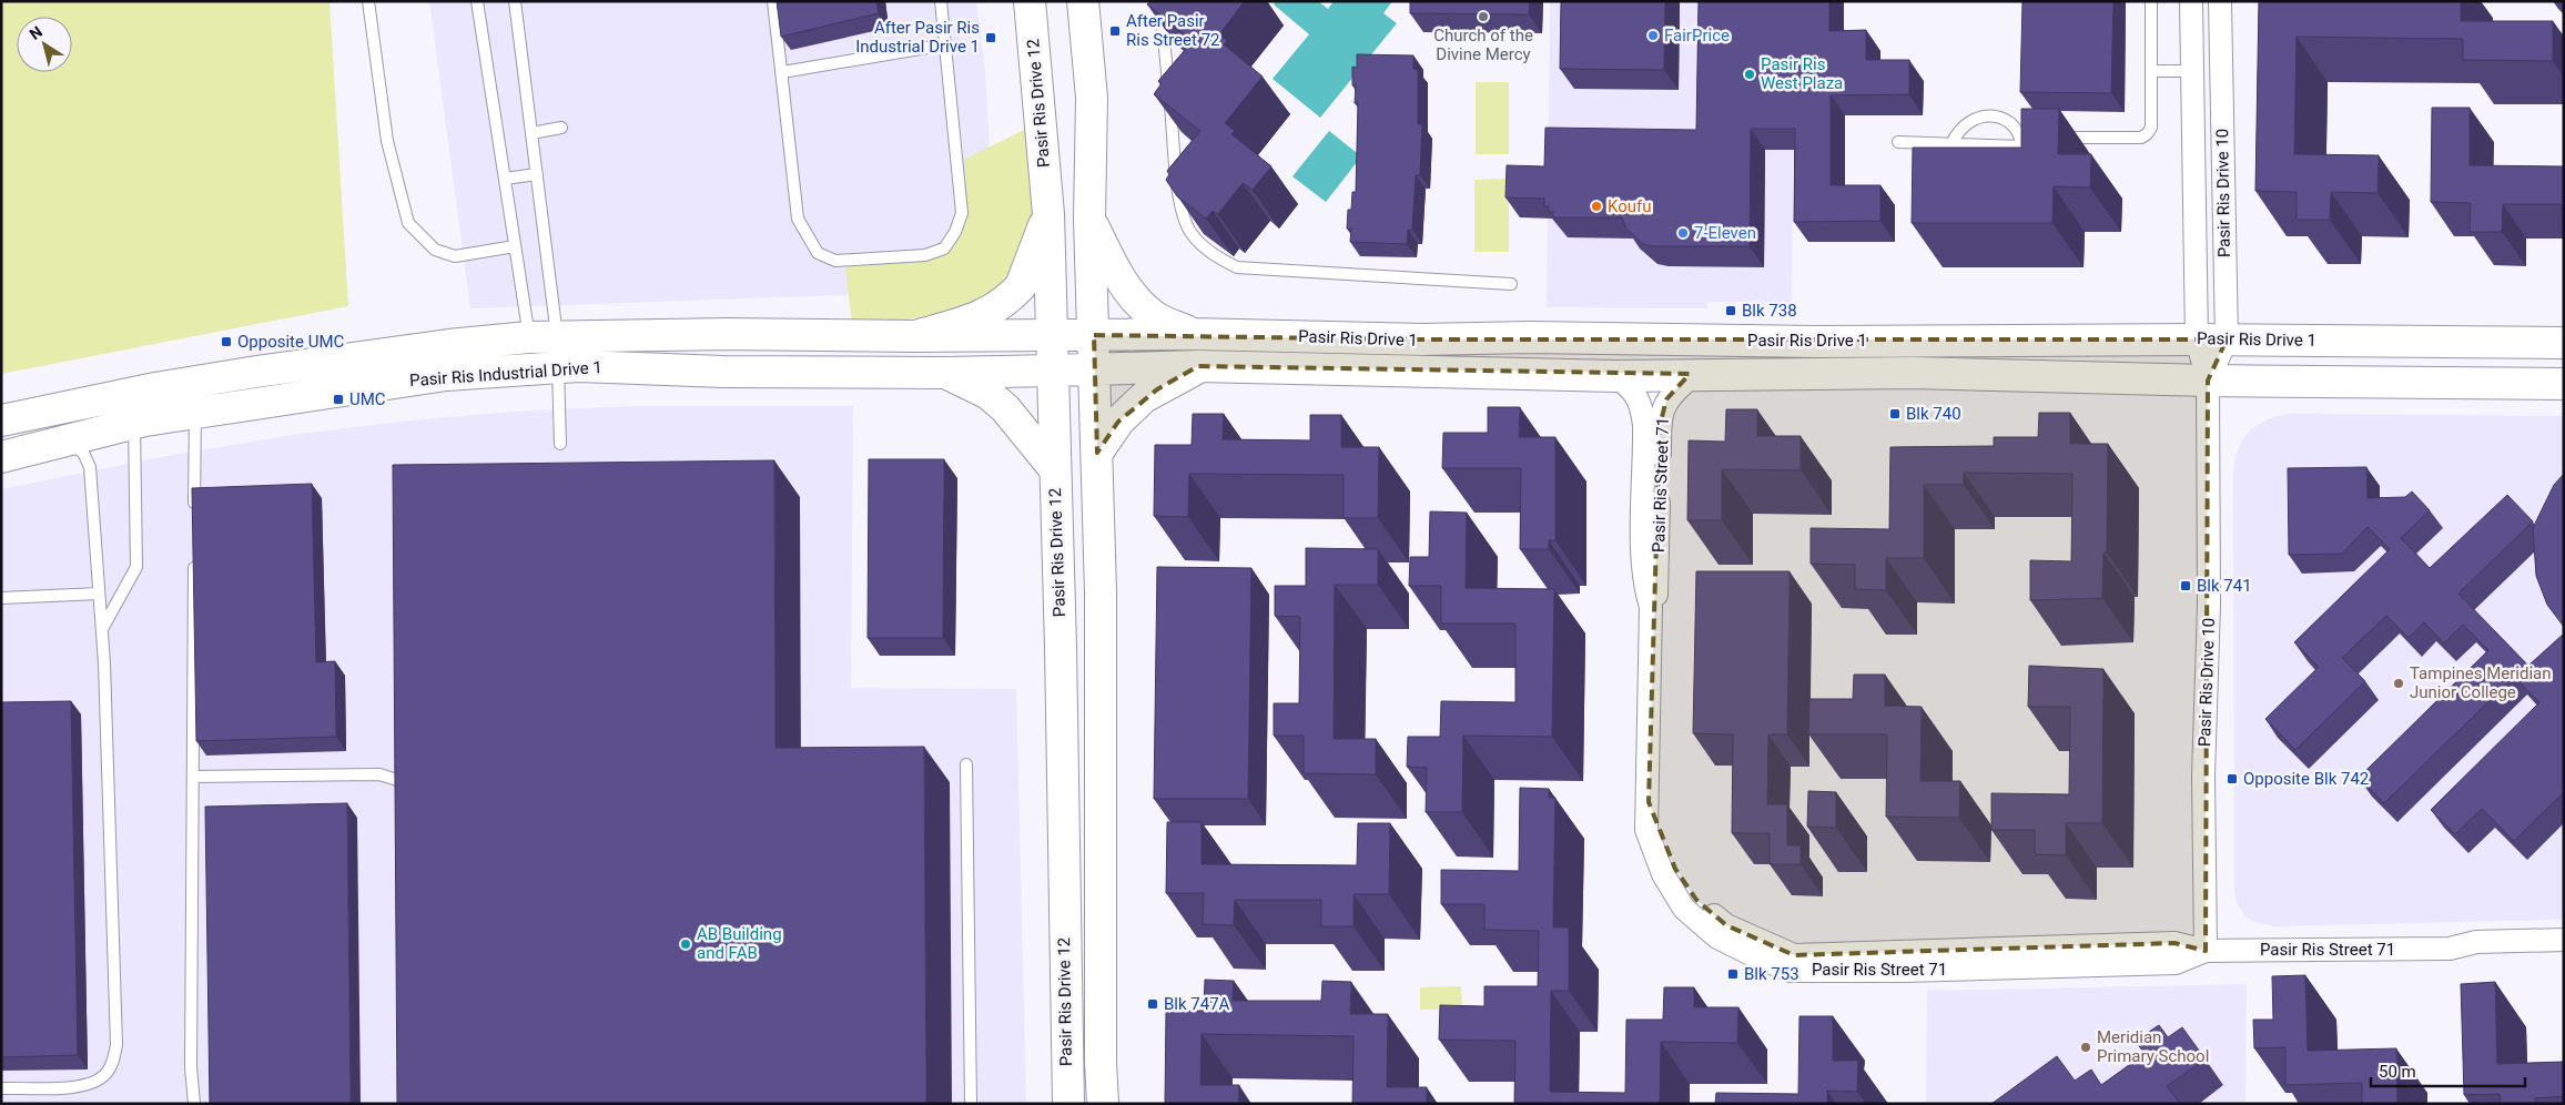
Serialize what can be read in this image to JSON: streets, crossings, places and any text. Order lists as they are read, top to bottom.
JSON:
{
  "streets": {
    "main road": ["Pasir Ris Drive 12", "Pasir Ris Drive 1", "Pasir Ris Industrial Drive 1"],
    "street": ["Pasir Ris Drive 10", "Pasir Ris Street 71"]
  },
  "crossings": [
    ["Pasir Ris Drive 12", "Pasir Ris Drive 1"],
    ["Pasir Ris Drive 12", "Pasir Ris Industrial Drive 1"],
    ["Pasir Ris Drive 10", "Pasir Ris Drive 1"],
    ["Pasir Ris Drive 10", "Pasir Ris Street 71"],
    ["Pasir Ris Drive 1", "Pasir Ris Industrial Drive 1"],
    ["Pasir Ris Drive 1", "Pasir Ris Street 71"]
  ],
  "places": {
    "other": [
      "Church of the Divine Mercy",
      "FairPrice",
      "Pasir Ris West Plaza",
      "Koufu",
      "7-Eleven",
      "Tampines Meridian Junior College",
      "AB Building and FAB",
      "Meridian Primary School"
    ],
    "transit": [
      "After Pasir Ris Street 72",
      "After Pasir Ris Industrial Drive 1",
      "Blk 738",
      "Opposite UMC",
      "UMC",
      "Blk 740",
      "Blk 741",
      "Opposite Blk 742",
      "Blk 753",
      "Blk 747A"
    ]
  },
  "scale_bar": "50 m",
  "north": "top left"
}
